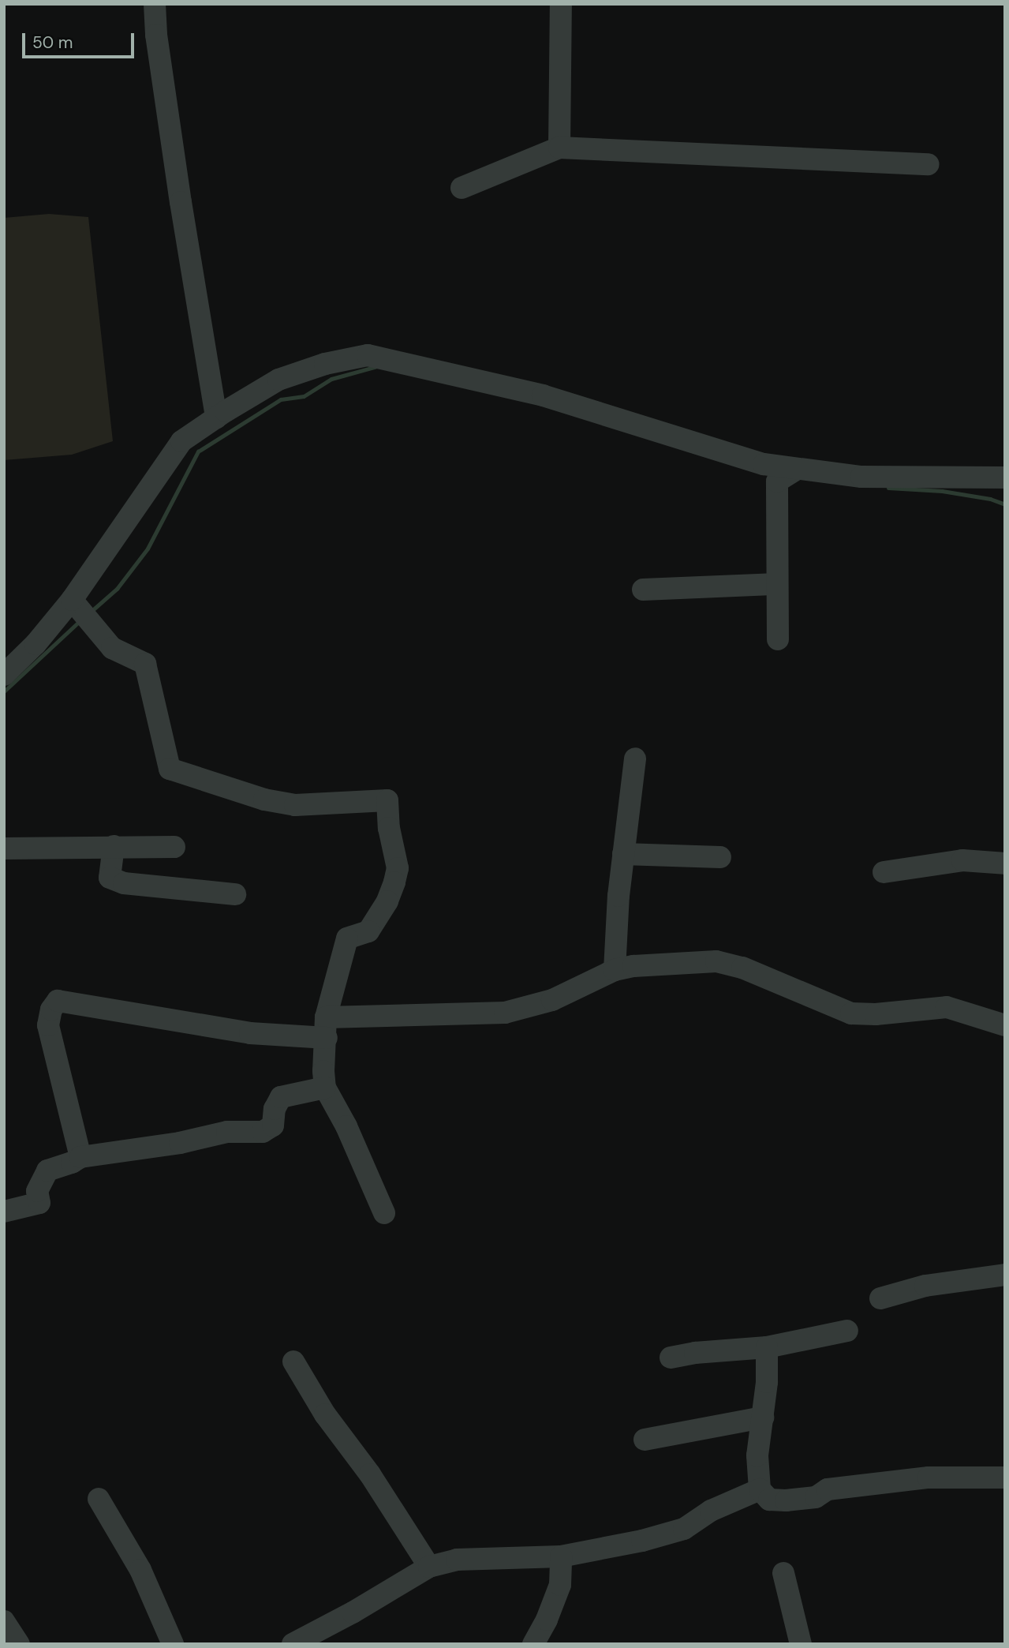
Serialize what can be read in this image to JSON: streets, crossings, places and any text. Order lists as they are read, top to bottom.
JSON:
{
  "scale_bar": "50 m"
}
